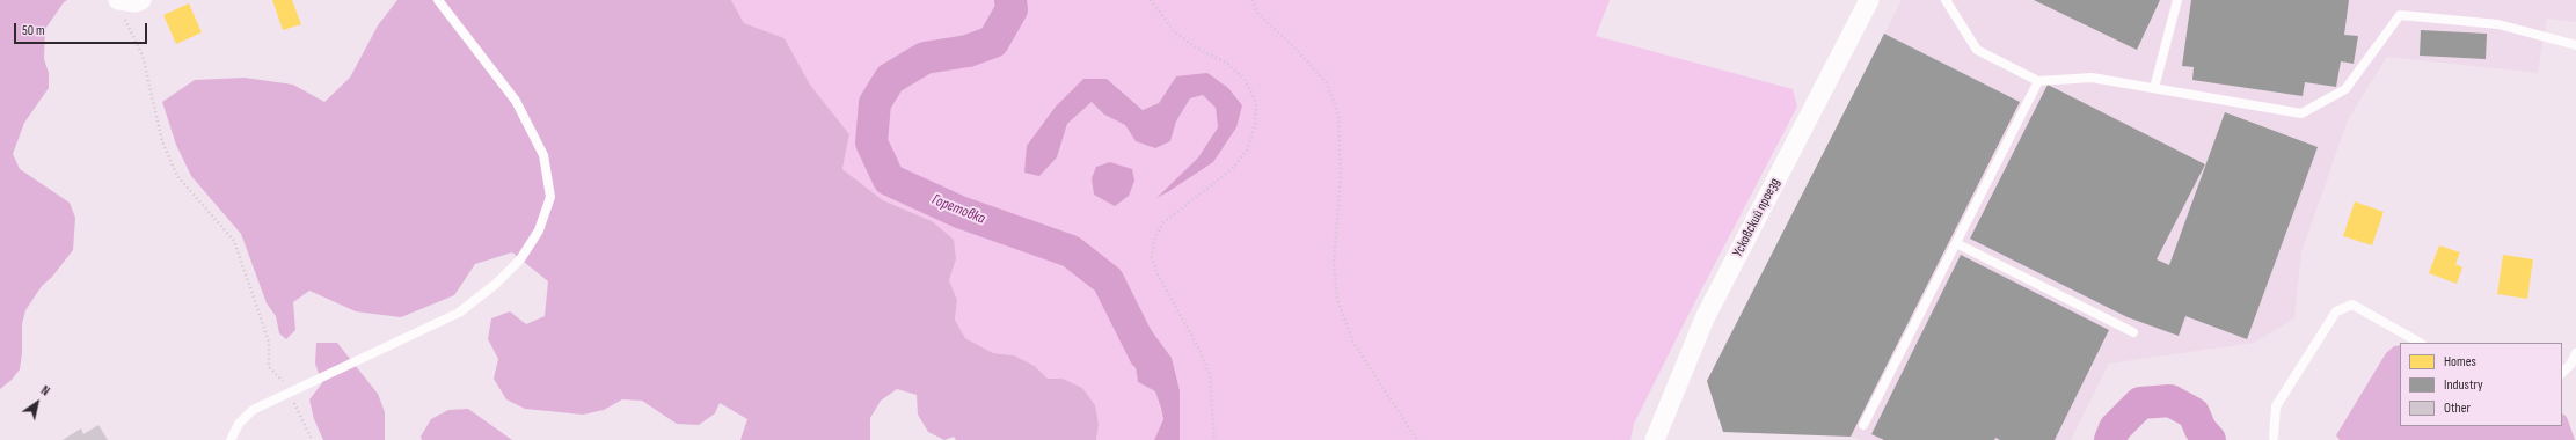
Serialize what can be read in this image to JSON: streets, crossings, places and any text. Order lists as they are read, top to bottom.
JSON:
{
  "streets": {
    "street": ["Усковский проезд"]
  },
  "water": ["Горетовка"],
  "legend": ["Homes", "Industry", "Other"],
  "scale_bar": "50 m",
  "north": "top right"
}
